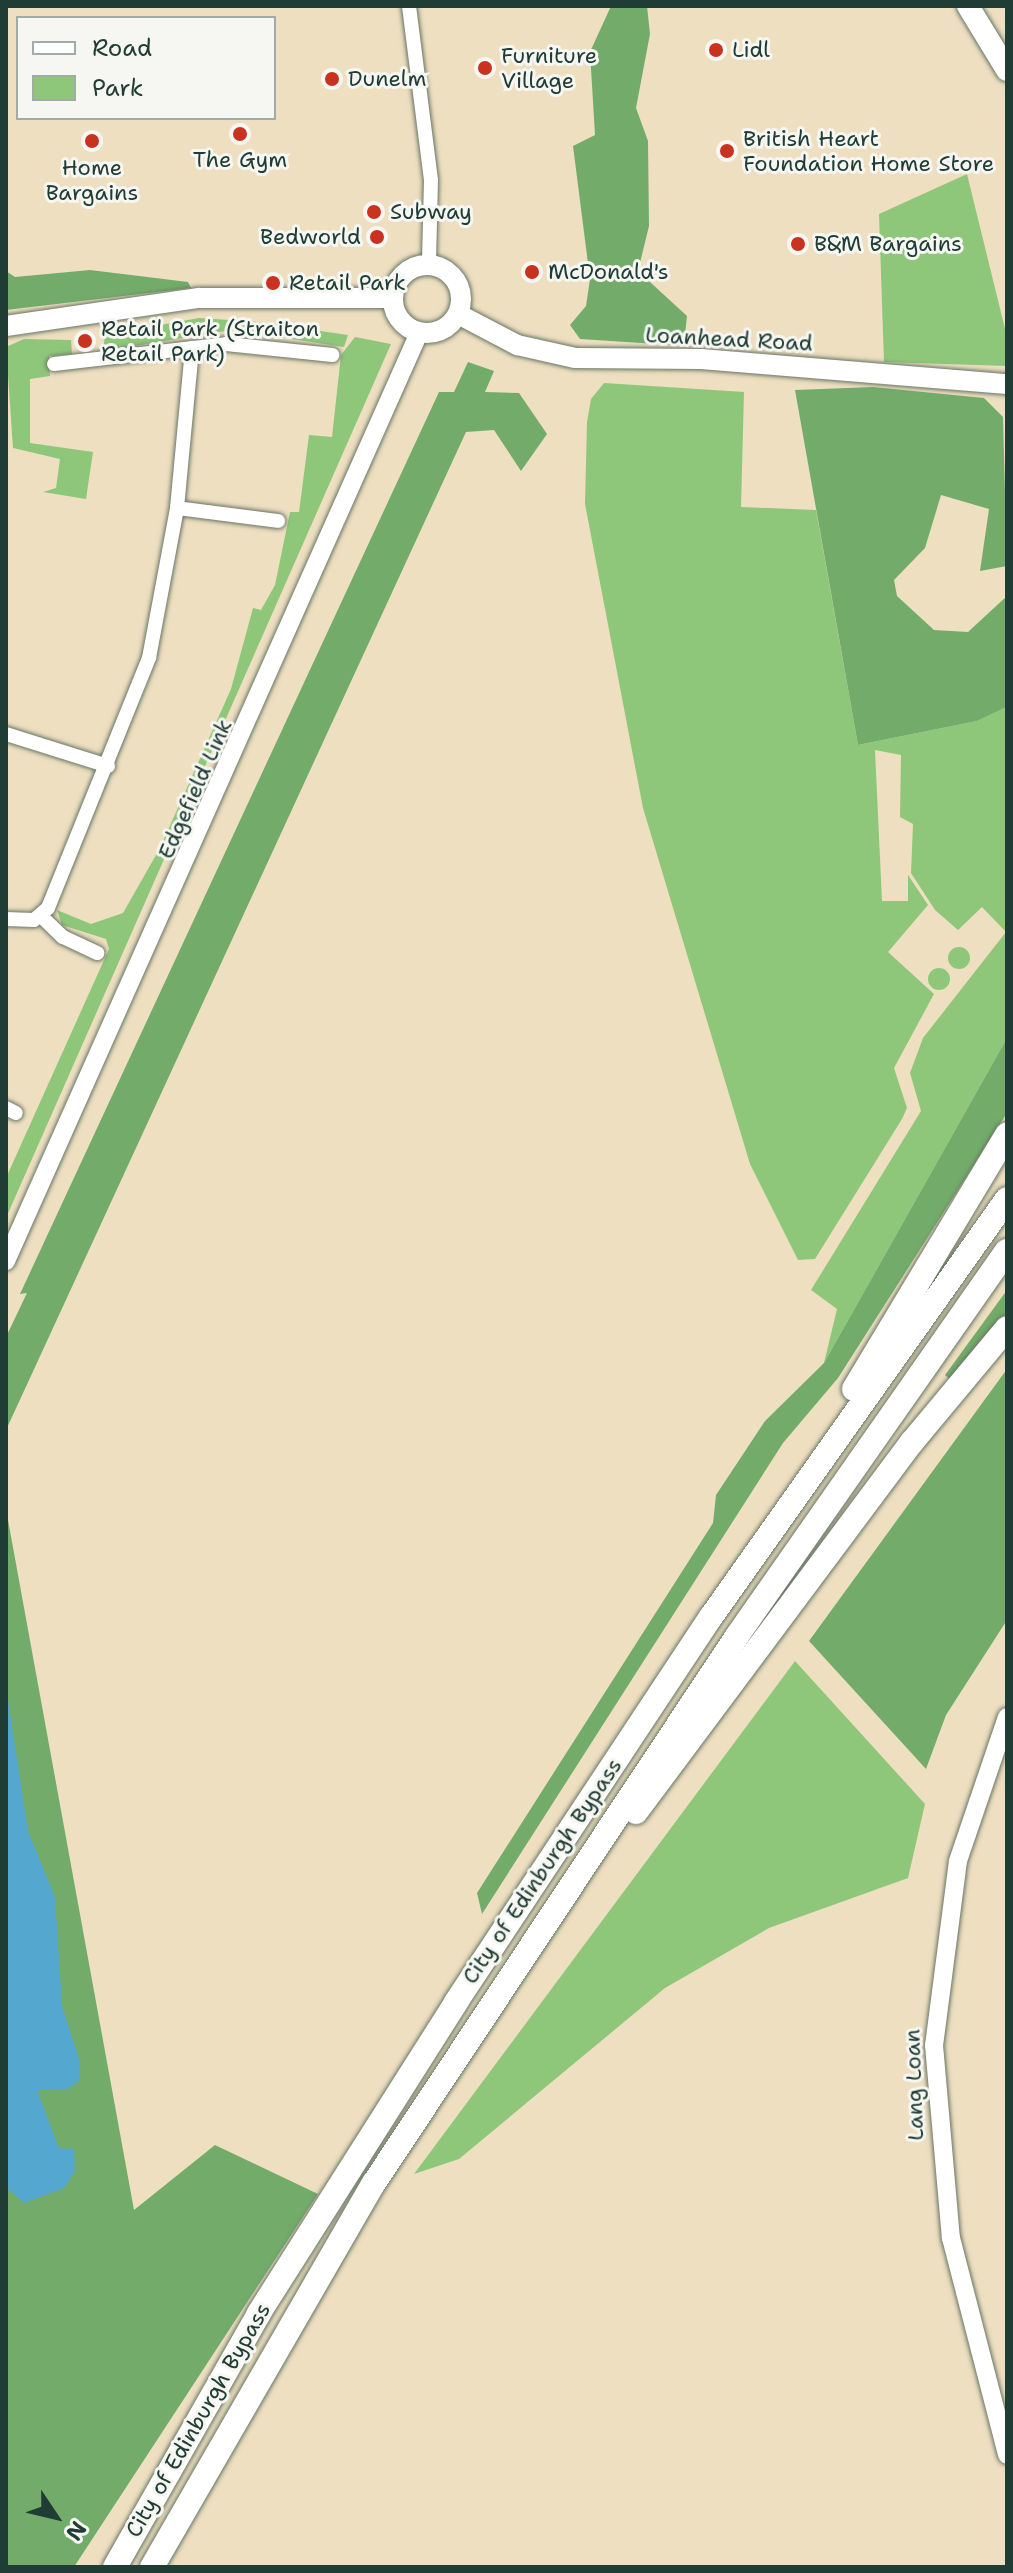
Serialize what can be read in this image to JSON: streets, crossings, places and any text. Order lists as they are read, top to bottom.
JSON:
{
  "streets": {
    "highway": ["City of Edinburgh Bypass"],
    "main road": ["Loanhead Road"],
    "street": ["Edgefield Link", "Lang Loan"]
  },
  "crossings": [
    ["Loanhead Road", "Edgefield Link"]
  ],
  "places": [
    "Lidl",
    "Furniture Village",
    "Dunelm",
    "The Gym",
    "Home Bargains",
    "British Heart Foundation Home Store",
    "Subway",
    "Bedworld",
    "B&M Bargains",
    "McDonald's",
    "Retail Park",
    "Retail Park (Straiton Retail Park)"
  ],
  "legend": ["Road", "Park"],
  "north": "bottom right"
}
